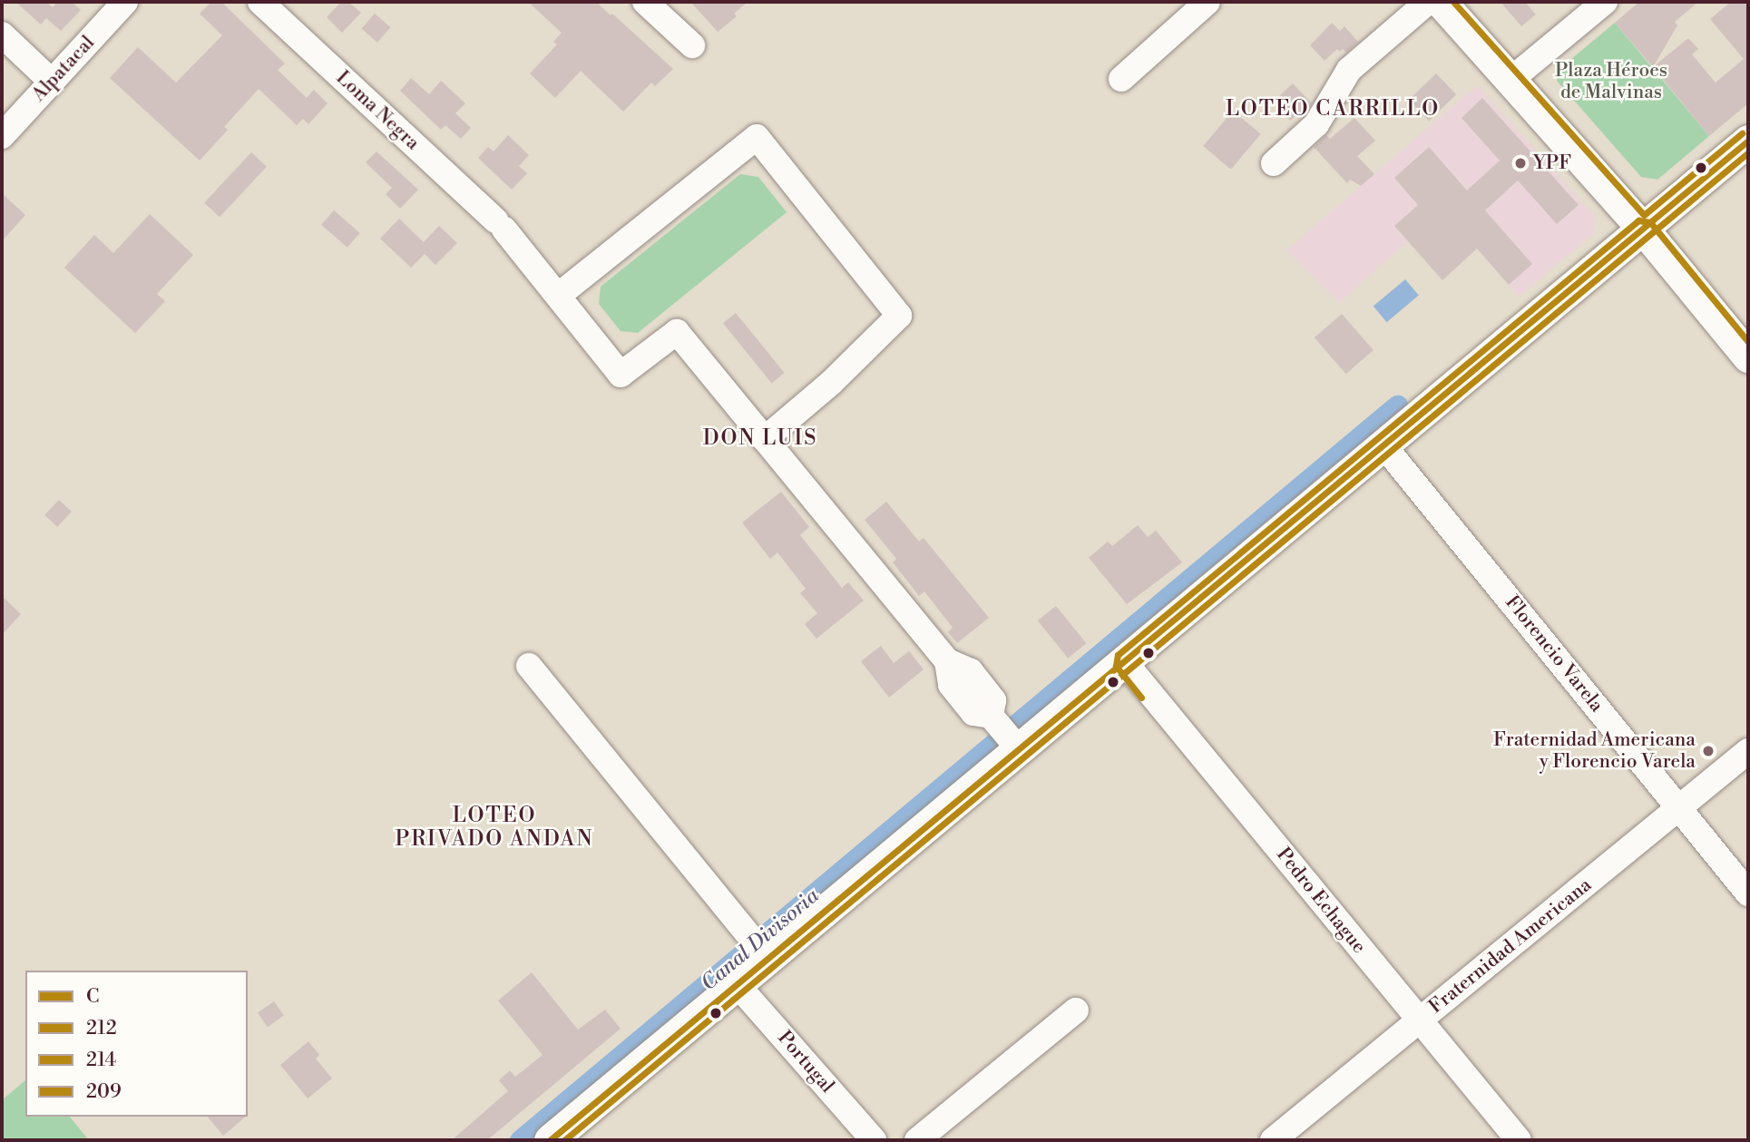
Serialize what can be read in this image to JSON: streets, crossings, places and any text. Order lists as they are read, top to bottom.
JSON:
{
  "streets": {
    "street": [
      "Alpatacal",
      "Loma Negra",
      "Florencio Varela",
      "Pedro Echague",
      "Fraternidad Americana",
      "Portugal"
    ]
  },
  "crossings": [
    ["Florencio Varela", "Fraternidad Americana"],
    ["Pedro Echague", "Fraternidad Americana"]
  ],
  "districts": ["LOTEO CARRILLO", "DON LUIS", "LOTEO PRIVADO ANDAN"],
  "water": ["Canal Divisoria"],
  "parks": ["Plaza Héroes de Malvinas"],
  "places": ["YPF", "Fraternidad Americana y Florencio Varela"],
  "lines": [
    "transit line 209",
    "transit line C",
    "transit line 212",
    "transit line 214"
  ],
  "legend": [
    "C",
    "212",
    "214",
    "209"
  ]
}
